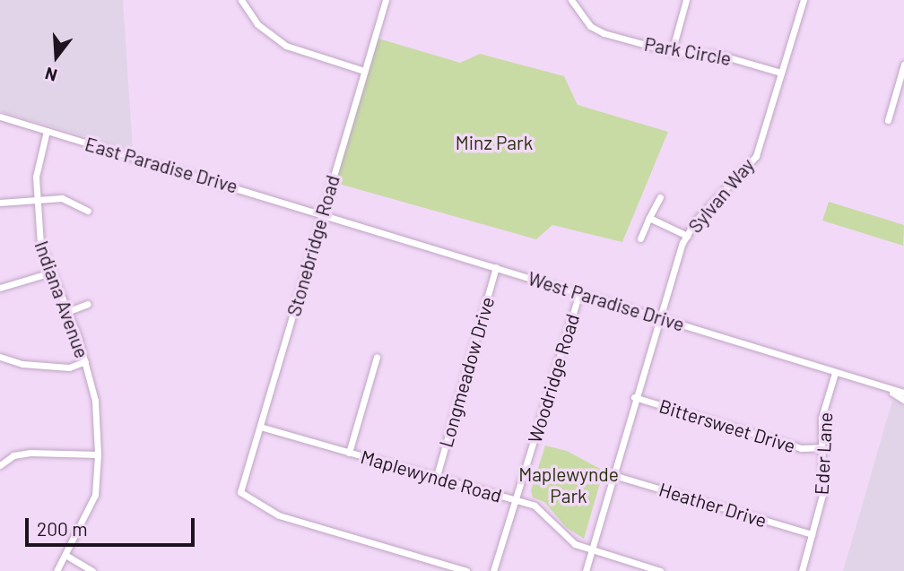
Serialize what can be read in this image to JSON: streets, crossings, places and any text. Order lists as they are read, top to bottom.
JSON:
{
  "streets": {
    "street": [
      "Park Circle",
      "East Paradise Drive",
      "Sylvan Way",
      "Stonebridge Road",
      "Indiana Avenue",
      "West Paradise Drive",
      "Longmeadow Drive",
      "Woodridge Road",
      "Bittersweet Drive",
      "Eder Lane",
      "Maplewynde Road",
      "Heather Drive"
    ]
  },
  "crossings": [
    ["Park Circle", "Sylvan Way"],
    ["East Paradise Drive", "Stonebridge Road"],
    ["East Paradise Drive", "Indiana Avenue"],
    ["East Paradise Drive", "West Paradise Drive"],
    ["Sylvan Way", "West Paradise Drive"],
    ["Sylvan Way", "Bittersweet Drive"],
    ["Sylvan Way", "Maplewynde Road"],
    ["Sylvan Way", "Heather Drive"],
    ["Stonebridge Road", "West Paradise Drive"],
    ["Stonebridge Road", "Maplewynde Road"],
    ["West Paradise Drive", "Longmeadow Drive"],
    ["West Paradise Drive", "Woodridge Road"],
    ["West Paradise Drive", "Eder Lane"],
    ["Longmeadow Drive", "Maplewynde Road"],
    ["Woodridge Road", "Maplewynde Road"],
    ["Bittersweet Drive", "Eder Lane"],
    ["Eder Lane", "Heather Drive"]
  ],
  "parks": ["Minz Park", "Maplewynde Park"],
  "scale_bar": "200 m",
  "north": "bottom"
}
